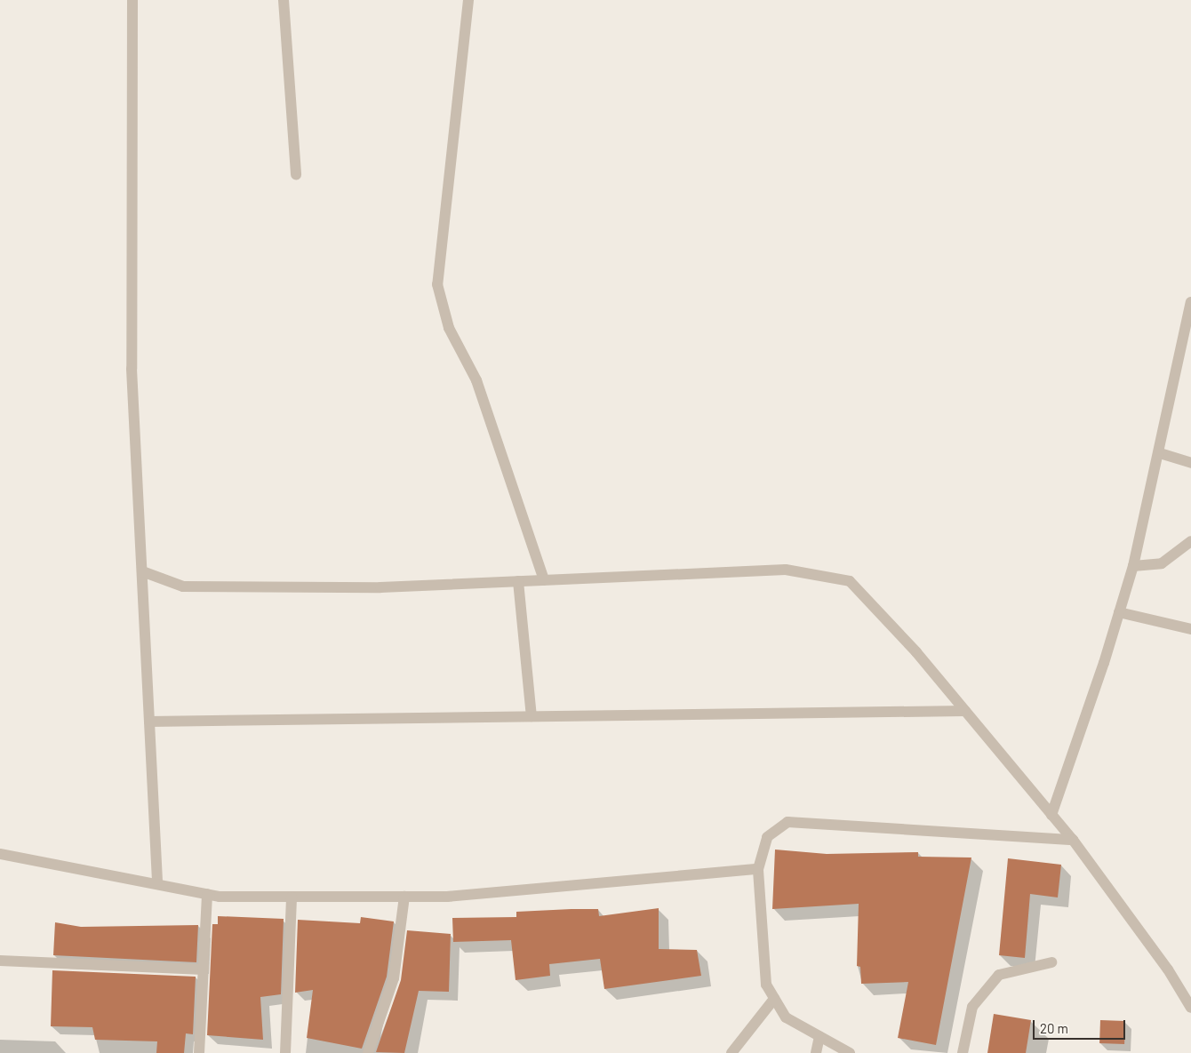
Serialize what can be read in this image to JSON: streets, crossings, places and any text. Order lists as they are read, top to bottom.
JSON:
{
  "scale_bar": "20 m"
}
